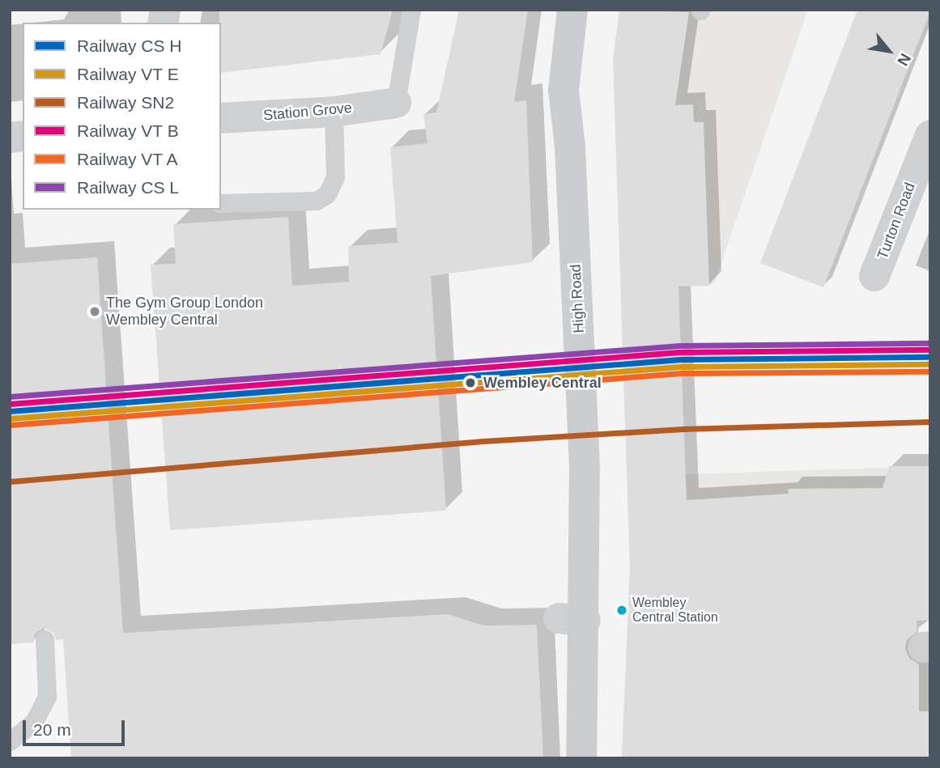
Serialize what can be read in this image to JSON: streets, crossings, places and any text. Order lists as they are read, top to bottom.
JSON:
{
  "streets": {
    "main road": ["High Road"],
    "street": ["Station Grove", "Turton Road"]
  },
  "places": ["The Gym Group London Wembley Central", "Wembley Central", "Wembley Central Station"],
  "lines": ["rail line SN2"],
  "legend": [
    "Railway CS H",
    "Railway VT E",
    "Railway SN2",
    "Railway VT B",
    "Railway VT A",
    "Railway CS L"
  ],
  "scale_bar": "20 m",
  "north": "bottom right"
}
